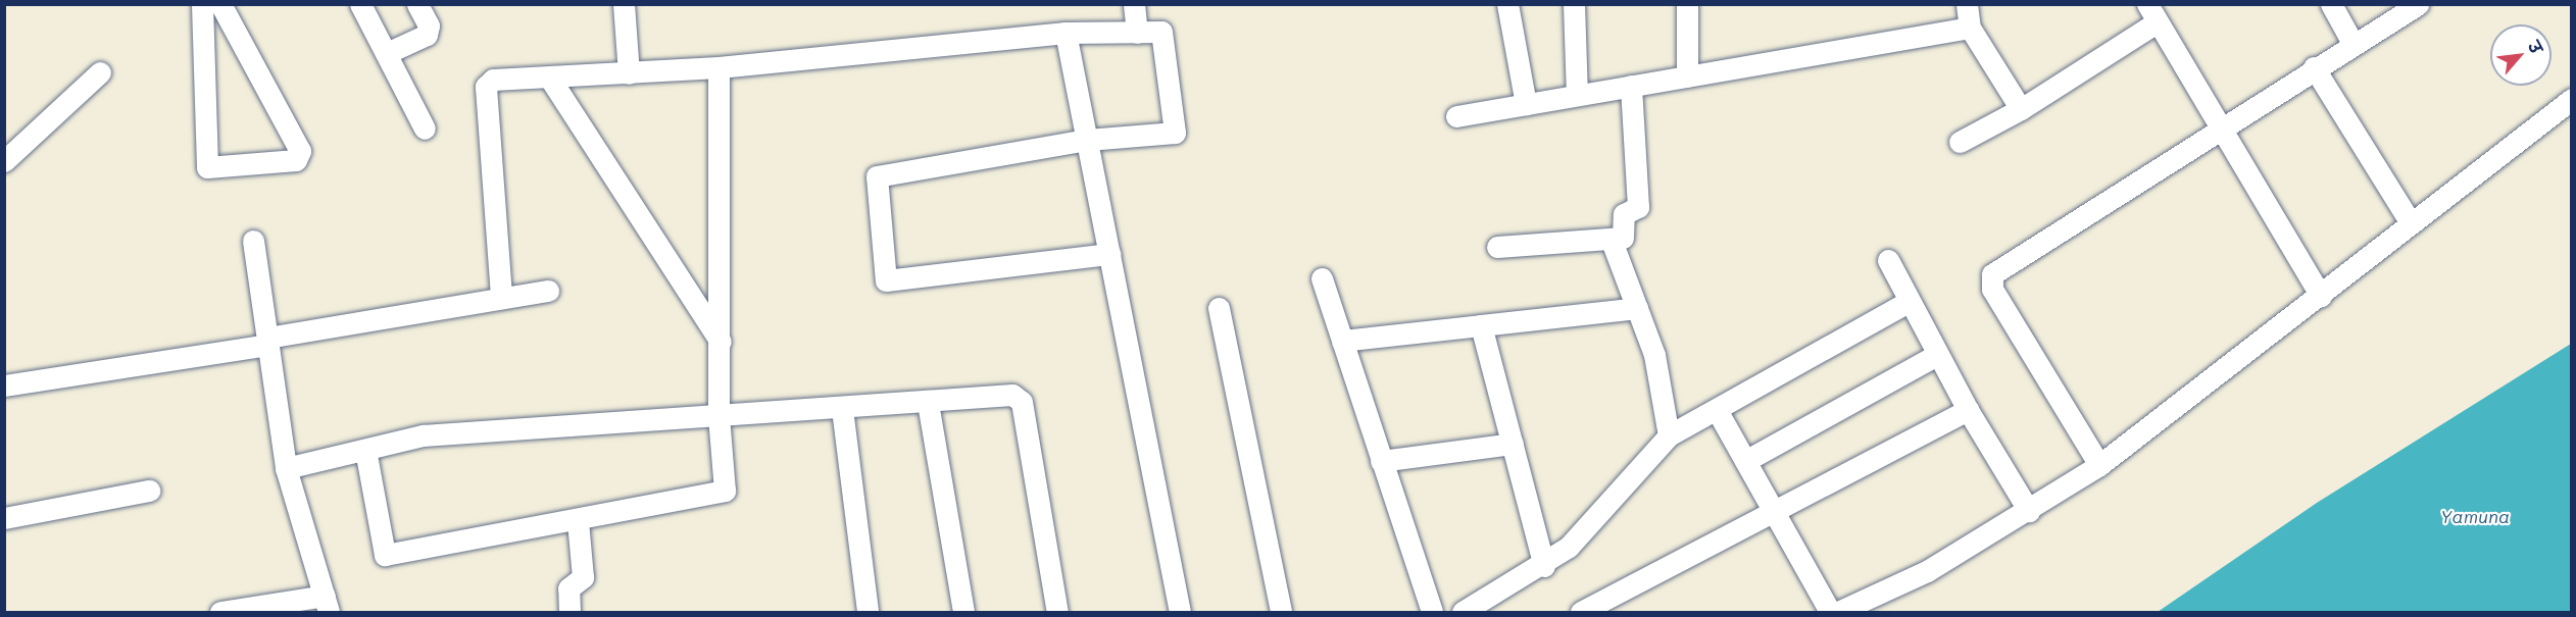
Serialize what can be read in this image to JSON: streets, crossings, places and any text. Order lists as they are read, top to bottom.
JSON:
{
  "water": ["Yamuna"],
  "north": "top right"
}
